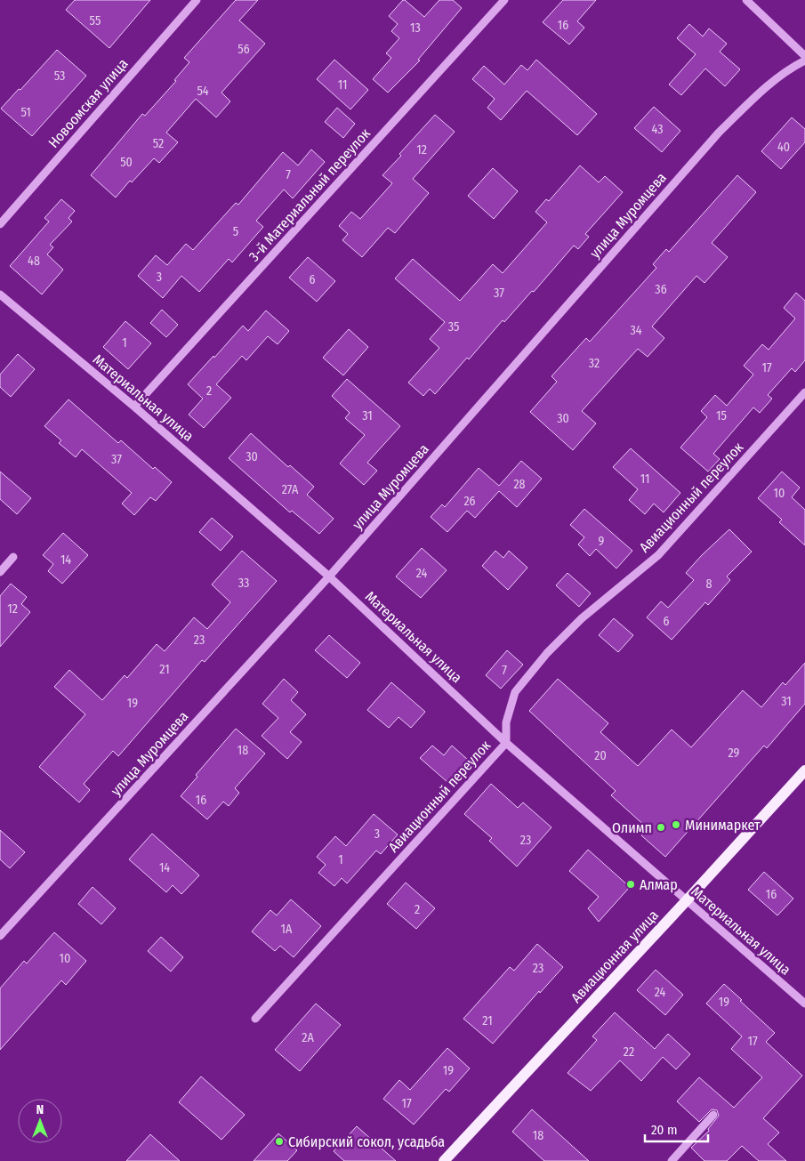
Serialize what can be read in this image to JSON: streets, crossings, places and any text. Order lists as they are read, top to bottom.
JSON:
{
  "streets": {
    "main road": ["Авиационная улица"],
    "street": [
      "Новоомская улица",
      "3-й Материальный переулок",
      "улица Муромцева",
      "Материальная улица",
      "Авиационный переулок"
    ]
  },
  "crossings": [
    ["3-й Материальный переулок", "Материальная улица"],
    ["улица Муромцева", "Материальная улица"],
    ["Материальная улица", "Авиационный переулок"],
    ["Материальная улица", "Авиационная улица"]
  ],
  "places": [
    "Минимаркет",
    "Олимп",
    "Алмар",
    "Сибирский сокол, усадьба"
  ],
  "house_numbers": [
    "55",
    "16",
    "13",
    "56",
    "53",
    "11",
    "54",
    "51",
    "43",
    "52",
    "40",
    "12",
    "50",
    "7",
    "5",
    "48",
    "3",
    "6",
    "36",
    "37",
    "35",
    "34",
    "1",
    "32",
    "17",
    "2",
    "31",
    "15",
    "30",
    "30",
    "37",
    "11",
    "28",
    "27А",
    "10",
    "26",
    "9",
    "14",
    "24",
    "33",
    "8",
    "12",
    "6",
    "23",
    "21",
    "7",
    "31",
    "19",
    "18",
    "29",
    "20",
    "16",
    "3",
    "23",
    "1",
    "14",
    "16",
    "2",
    "1А",
    "10",
    "23",
    "24",
    "19",
    "21",
    "2А",
    "17",
    "22",
    "19",
    "17",
    "18"
  ],
  "scale_bar": "20 m",
  "north": "top"
}
